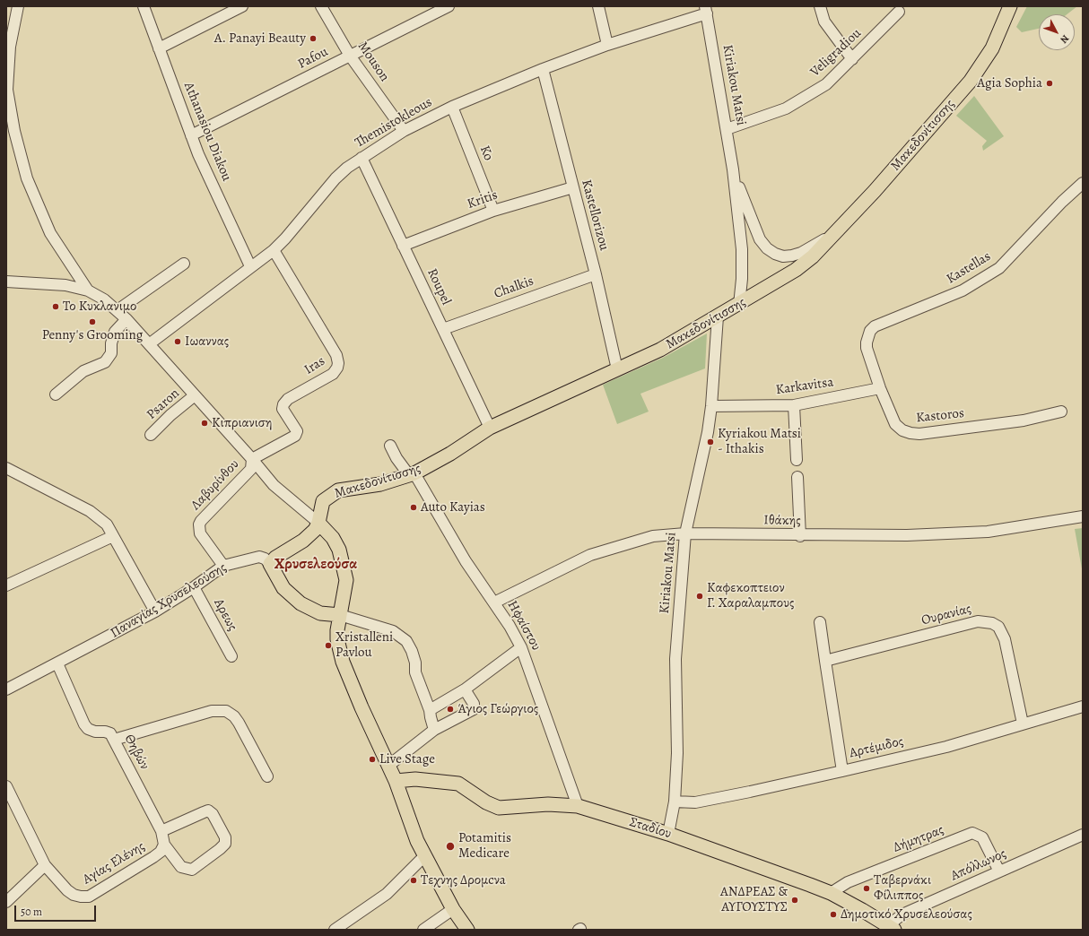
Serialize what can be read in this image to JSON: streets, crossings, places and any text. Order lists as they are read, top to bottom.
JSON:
{
  "streets": {
    "main road": ["Μακεδονίτισσης", "Σταδίου"],
    "street": [
      "Veligradiou",
      "Pafou",
      "Mouson",
      "Kiriakou Matsi",
      "Themistokleous",
      "Athanasiou Diakou",
      "Ko",
      "Kritis",
      "Kastellorizou",
      "Kastellas",
      "Roupel",
      "Chalkis",
      "Iras",
      "Karkavitsa",
      "Psaron",
      "Kastoros",
      "Λαβυρίνθου",
      "Ιθάκης",
      "Παναγίας Χρυσελεούσης",
      "Αρεως",
      "Ουρανίας",
      "Ηφαίστου",
      "Αρτέμιδος",
      "Θηβών",
      "Δήμητρας",
      "Αγίας Ελένης",
      "Απόλλωνος"
    ]
  },
  "crossings": [
    ["Veligradiou", "Kiriakou Matsi"],
    ["Pafou", "Mouson"],
    ["Pafou", "Athanasiou Diakou"],
    ["Mouson", "Themistokleous"],
    ["Kiriakou Matsi", "Themistokleous"],
    ["Kiriakou Matsi", "Μακεδονίτισσης"],
    ["Kiriakou Matsi", "Karkavitsa"],
    ["Kiriakou Matsi", "Ιθάκης"],
    ["Kiriakou Matsi", "Αρτέμιδος"],
    ["Kiriakou Matsi", "Σταδίου"],
    ["Themistokleous", "Athanasiou Diakou"],
    ["Themistokleous", "Ko"],
    ["Themistokleous", "Kastellorizou"],
    ["Themistokleous", "Roupel"],
    ["Themistokleous", "Iras"],
    ["Μακεδονίτισσης", "Kastellorizou"],
    ["Μακεδονίτισσης", "Roupel"],
    ["Μακεδονίτισσης", "Ηφαίστου"],
    ["Ko", "Kritis"],
    ["Kritis", "Kastellorizou"],
    ["Kritis", "Roupel"],
    ["Kastellorizou", "Chalkis"],
    ["Kastellas", "Kastoros"],
    ["Roupel", "Chalkis"],
    ["Iras", "Λαβυρίνθου"],
    ["Karkavitsa", "Kastoros"],
    ["Λαβυρίνθου", "Παναγίας Χρυσελεούσης"],
    ["Ιθάκης", "Ηφαίστου"],
    ["Παναγίας Χρυσελεούσης", "Αρεως"],
    ["Παναγίας Χρυσελεούσης", "Θηβών"],
    ["Ουρανίας", "Αρτέμιδος"],
    ["Ηφαίστου", "Σταδίου"],
    ["Θηβών", "Αγίας Ελένης"],
    ["Σταδίου", "Δήμητρας"],
    ["Σταδίου", "Απόλλωνος"],
    ["Δήμητρας", "Απόλλωνος"]
  ],
  "districts": ["Χρυσελεούσα"],
  "places": [
    "A. Panayi Beauty",
    "Agia Sophia",
    "Το Κυκλανιμο",
    "Penny's Grooming",
    "Ιωαννας",
    "Κιπριανιση",
    "Kyriakou Matsi - Ithakis",
    "Auto Kayias",
    "Καφεκοπτειον Γ. Χαραλαμπους",
    "Xristalleni Pavlou",
    "Άγιος Γεώργιος",
    "Live Stage",
    "Potamitis Medicare",
    "Τεχνης Δρομcνa",
    "Ταβερνάκι Φίλιππος",
    "ΑΝΔΡΕΑΣ & ΑΥΓΟΥΣΤΥΣ",
    "Δημοτικό Χρυσελεούσας"
  ],
  "scale_bar": "50 m",
  "north": "bottom right"
}
